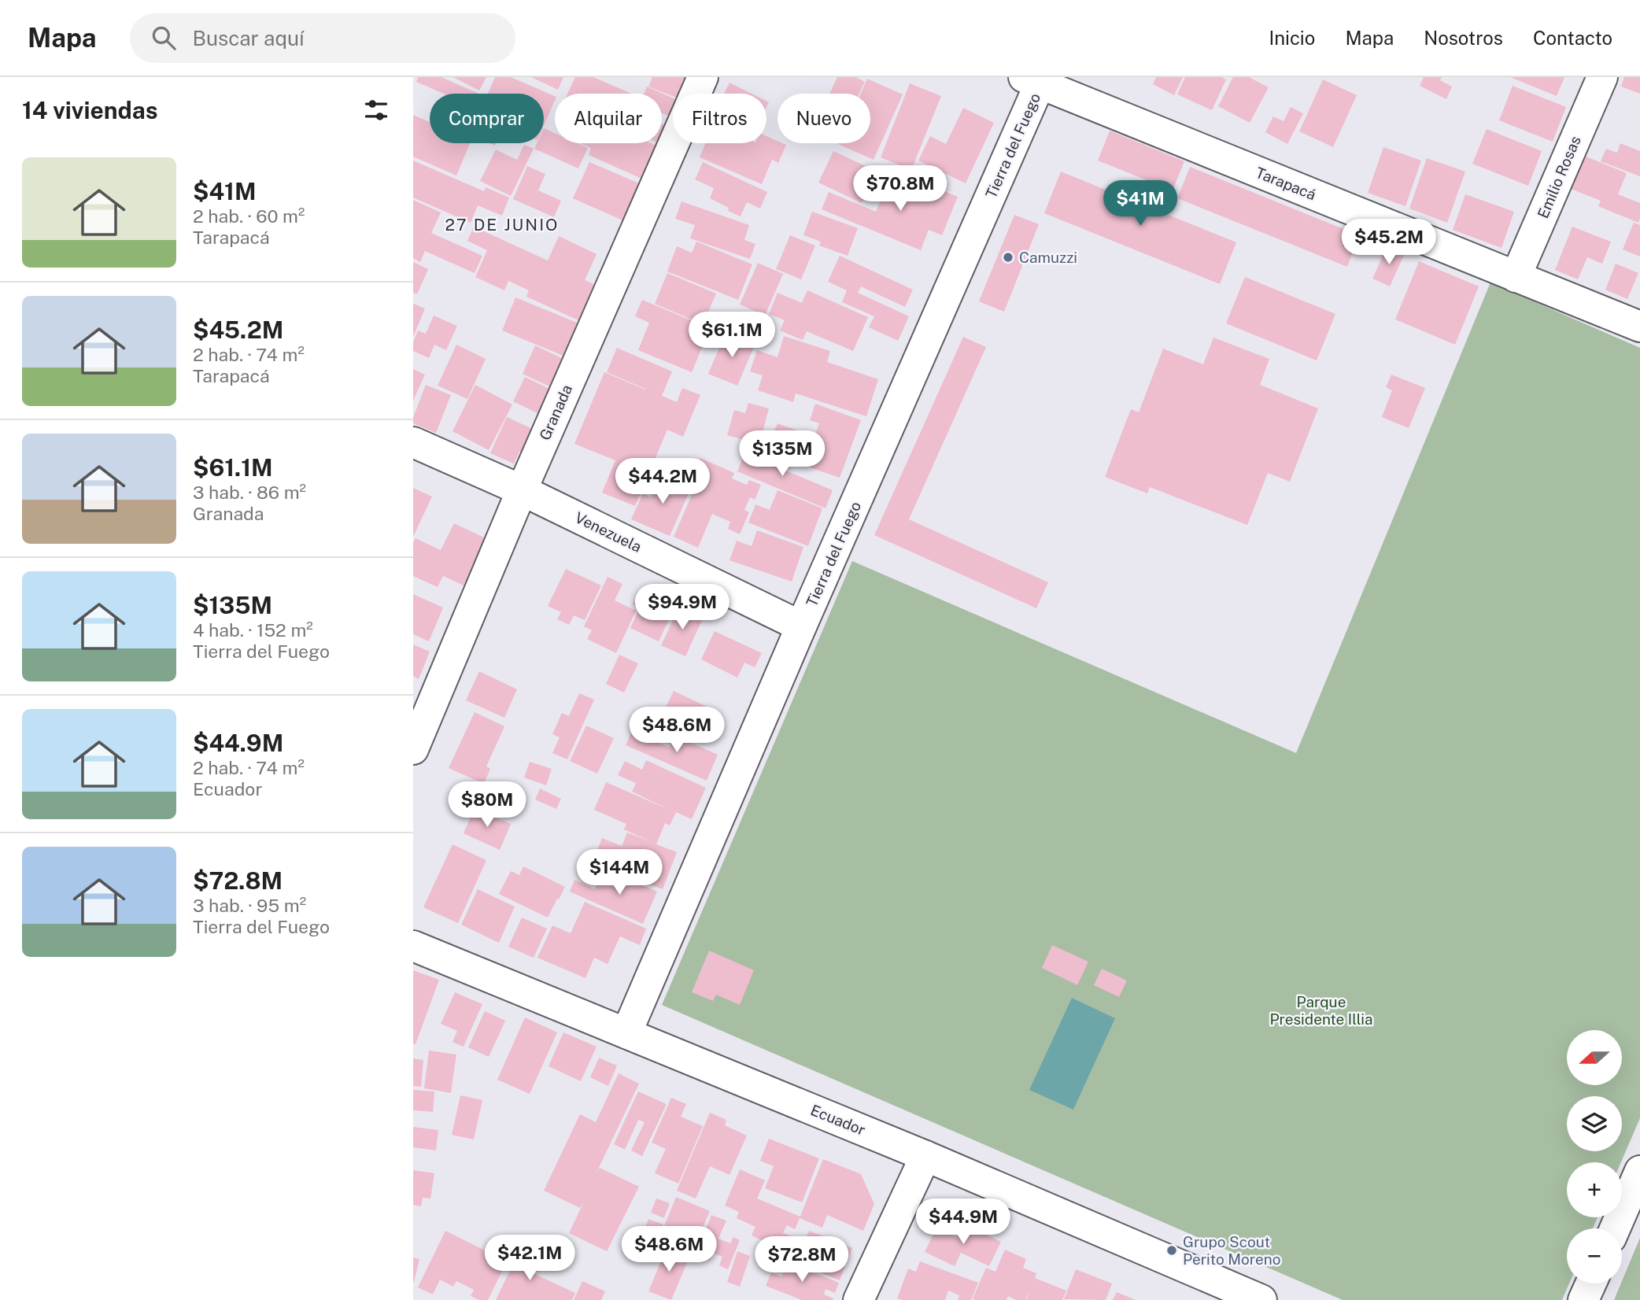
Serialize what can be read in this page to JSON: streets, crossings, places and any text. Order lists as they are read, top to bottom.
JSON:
{
  "streets": {
    "street": [
      "Tierra del Fuego",
      "Emilio Rosas",
      "Tarapacá",
      "Granada",
      "Venezuela",
      "Ecuador"
    ]
  },
  "crossings": [
    ["Tierra del Fuego", "Tarapacá"],
    ["Tierra del Fuego", "Venezuela"],
    ["Tierra del Fuego", "Ecuador"],
    ["Emilio Rosas", "Tarapacá"],
    ["Granada", "Venezuela"]
  ],
  "districts": ["27 DE JUNIO"],
  "parks": ["Parque Presidente Illia"],
  "places": ["Camuzzi", "Grupo Scout Perito Moreno"],
  "north": "left",
  "page": {
    "header": "Mapa",
    "search": "Buscar aquí",
    "nav": [
      "Inicio",
      "Mapa",
      "Nosotros",
      "Contacto"
    ],
    "heading": "14 viviendas",
    "chip": [
      "Comprar",
      "Alquilar",
      "Filtros",
      "Nuevo"
    ],
    "list": [
      {
        "name": "$41M",
        "note": "2 hab. · 60 m² · Tarapacá"
      },
      {
        "name": "$45.2M",
        "note": "2 hab. · 74 m² · Tarapacá"
      },
      {
        "name": "$61.1M",
        "note": "3 hab. · 86 m² · Granada"
      },
      {
        "name": "$135M",
        "note": "4 hab. · 152 m² · Tierra del Fuego"
      },
      {
        "name": "$44.9M",
        "note": "2 hab. · 74 m² · Ecuador"
      },
      {
        "name": "$72.8M",
        "note": "3 hab. · 95 m² · Tierra del Fuego"
      }
    ],
    "price": [
      "$70.8M",
      "$41M",
      "$45.2M",
      "$61.1M",
      "$135M",
      "$44.2M",
      "$94.9M",
      "$48.6M",
      "$80M",
      "$144M",
      "$44.9M",
      "$48.6M",
      "$42.1M",
      "$72.8M"
    ],
    "map_buttons": ["+", "−"]
  }
}
